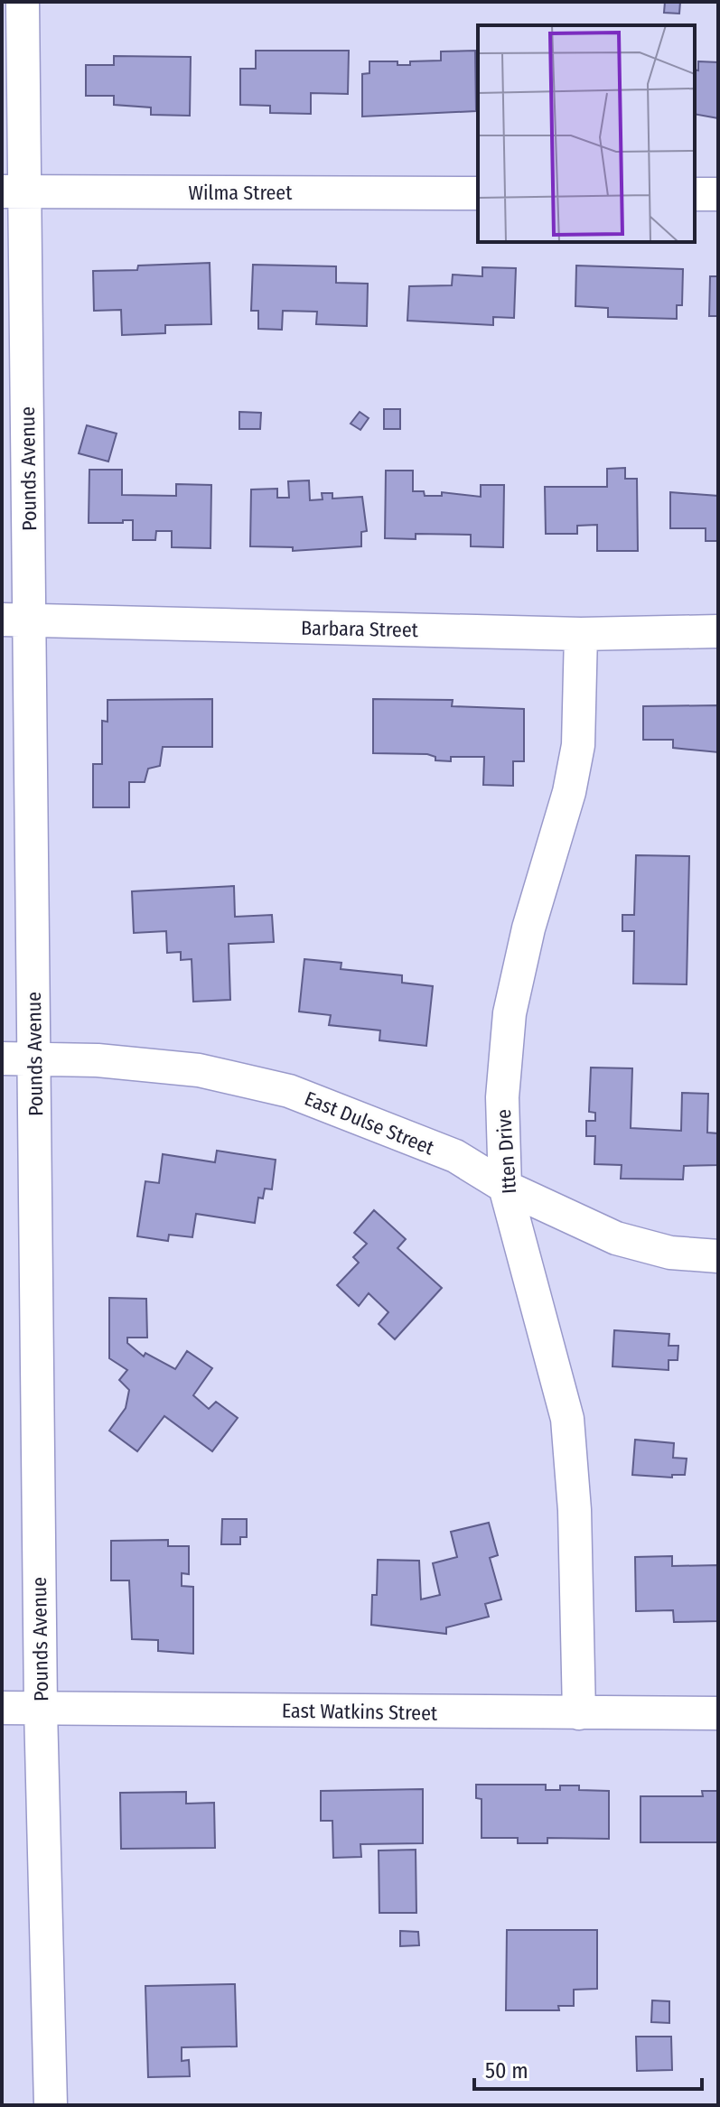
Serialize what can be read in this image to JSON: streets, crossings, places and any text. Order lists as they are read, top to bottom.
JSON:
{
  "streets": {
    "street": [
      "Wilma Street",
      "Pounds Avenue",
      "Barbara Street",
      "East Dulse Street",
      "Itten Drive",
      "East Watkins Street"
    ]
  },
  "crossings": [
    ["Wilma Street", "Pounds Avenue"],
    ["Pounds Avenue", "Barbara Street"],
    ["Pounds Avenue", "East Dulse Street"],
    ["Pounds Avenue", "East Watkins Street"],
    ["Barbara Street", "Itten Drive"],
    ["East Dulse Street", "Itten Drive"],
    ["Itten Drive", "East Watkins Street"]
  ],
  "scale_bar": "50 m"
}
